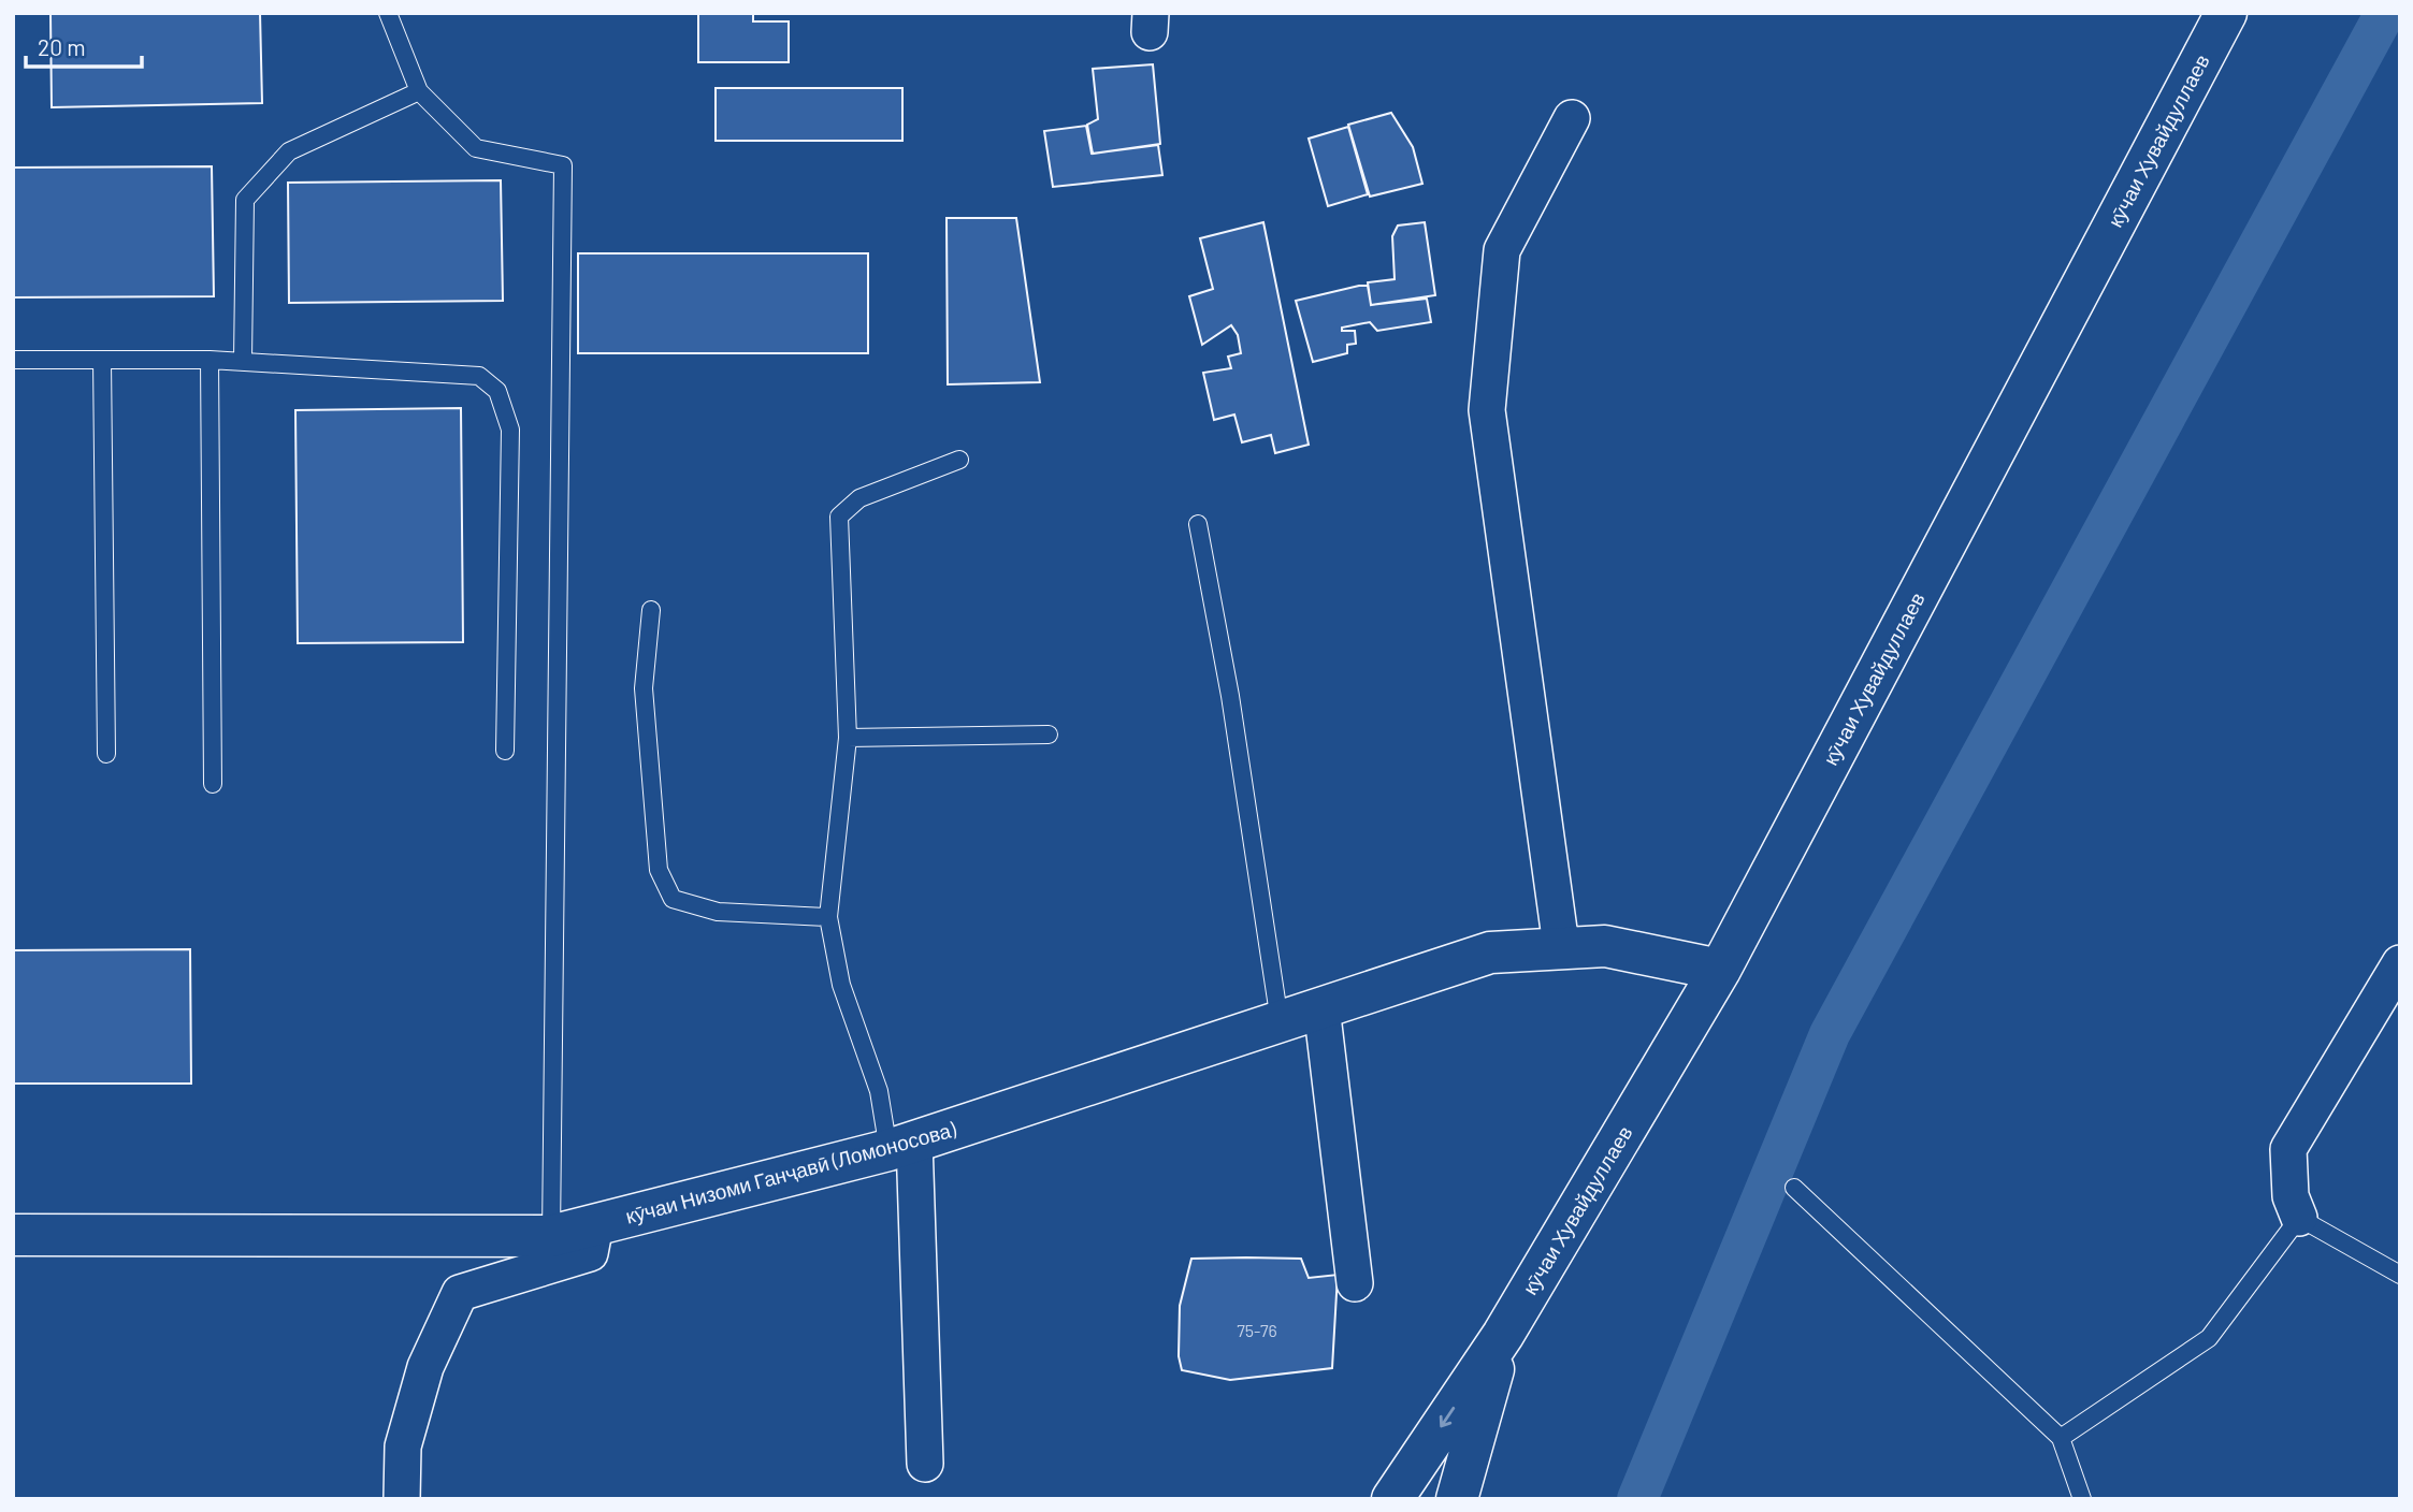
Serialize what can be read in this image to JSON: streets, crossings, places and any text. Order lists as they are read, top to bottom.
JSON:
{
  "streets": {
    "street": ["кӯчаи Хувайдуллаев", "кӯчаи Низоми Ганҷавӣ (Ломоносова)"]
  },
  "crossings": [
    ["кӯчаи Хувайдуллаев", "кӯчаи Низоми Ганҷавӣ (Ломоносова)"]
  ],
  "house_numbers": ["75-76"],
  "scale_bar": "20 m"
}
